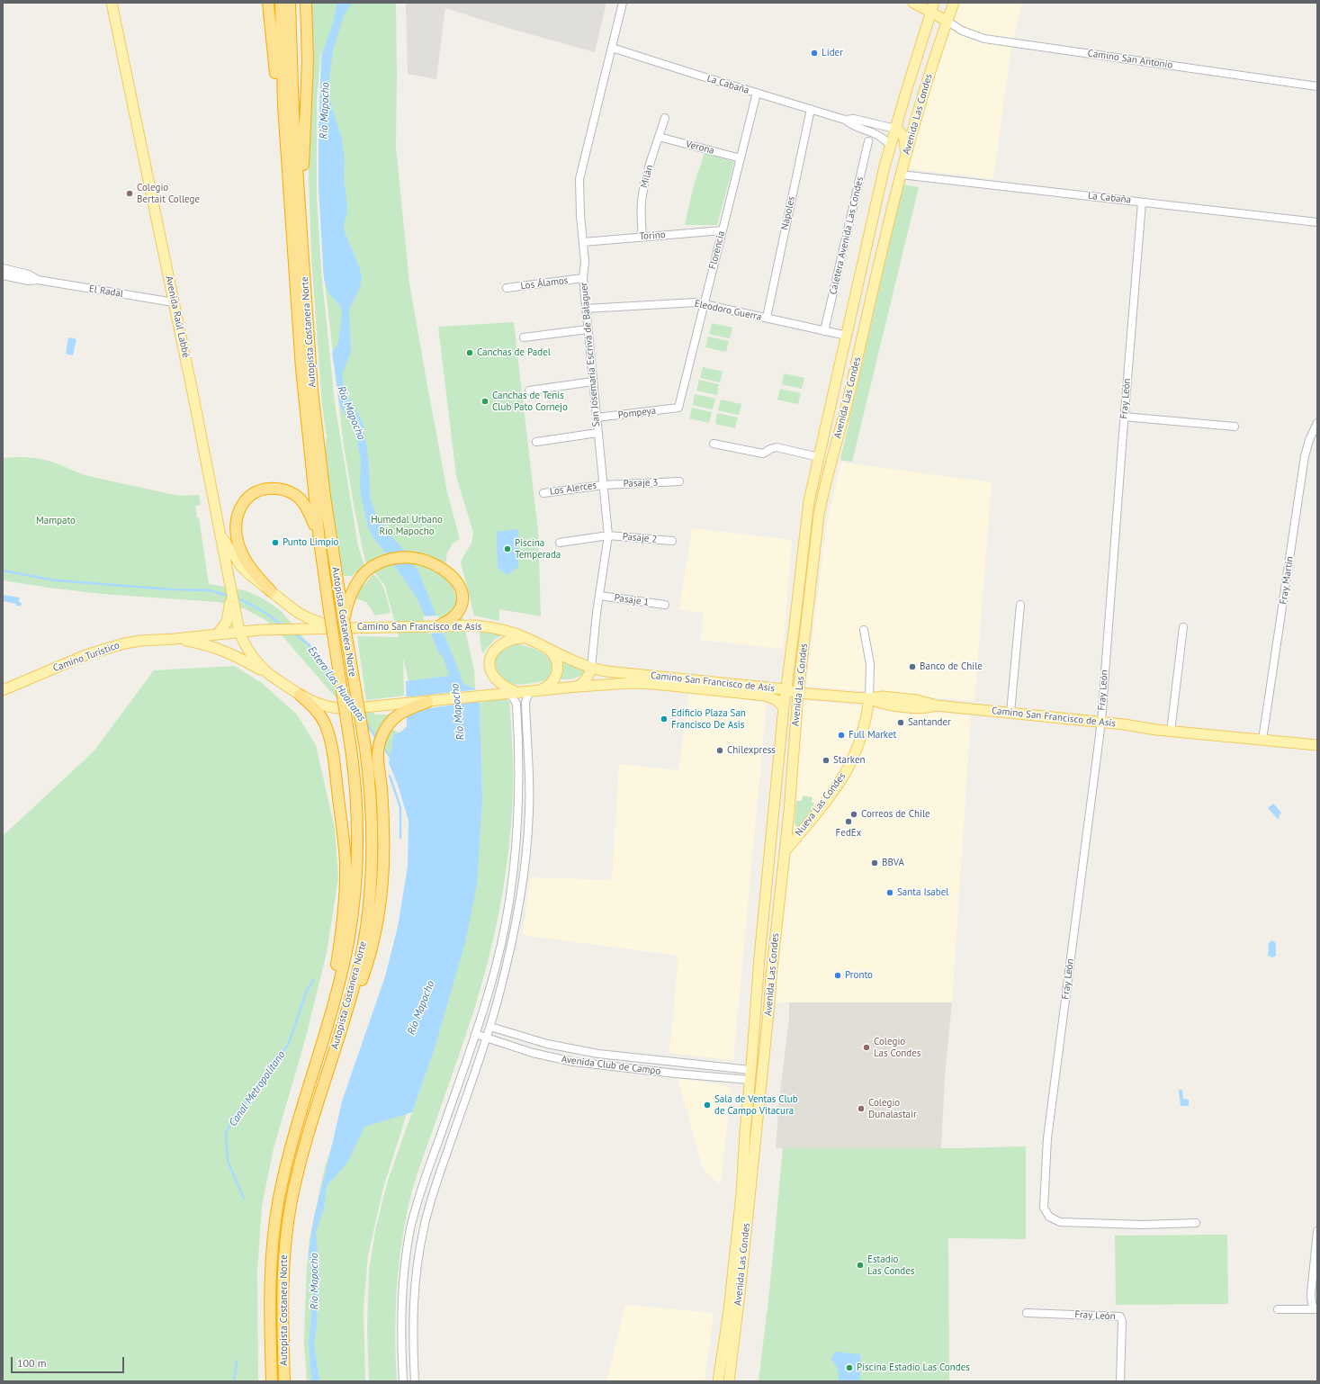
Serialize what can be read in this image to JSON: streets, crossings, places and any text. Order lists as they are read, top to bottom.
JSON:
{
  "streets": {
    "highway": ["Autopista Costanera Norte"],
    "main road": [
      "Avenida Las Condes",
      "Avenida Raúl Labbé",
      "Camino San Francisco de Asís",
      "Camino Turístico",
      "Nueva Las Condes"
    ],
    "street": [
      "Camino San Antonio",
      "La Cabaña",
      "Verona",
      "Milán",
      "Nápoles",
      "Torino",
      "Caletera Avenida Las Condes",
      "Florencia",
      "Los Álamos",
      "El Radal",
      "Eleodoro Guerra",
      "San Josemaría Escrivá de Balaguer",
      "Fray León",
      "Pompeya",
      "Pasaje 3",
      "Los Alerces",
      "Pasaje 2",
      "Fray Martín",
      "Pasaje 1",
      "Avenida Club de Campo"
    ]
  },
  "crossings": [
    ["Camino San Antonio", "Avenida Las Condes"],
    ["La Cabaña", "Avenida Las Condes"],
    ["La Cabaña", "Nápoles"],
    ["La Cabaña", "Florencia"],
    ["La Cabaña", "San Josemaría Escrivá de Balaguer"],
    ["La Cabaña", "Fray León"],
    ["Avenida Las Condes", "Eleodoro Guerra"],
    ["Avenida Las Condes", "Camino San Francisco de Asís"],
    ["Avenida Las Condes", "Nueva Las Condes"],
    ["Avenida Las Condes", "Avenida Club de Campo"],
    ["Verona", "Milán"],
    ["Verona", "Florencia"],
    ["Milán", "Torino"],
    ["Nápoles", "Eleodoro Guerra"],
    ["Torino", "Florencia"],
    ["Torino", "San Josemaría Escrivá de Balaguer"],
    ["Caletera Avenida Las Condes", "Eleodoro Guerra"],
    ["Florencia", "Eleodoro Guerra"],
    ["Florencia", "Pompeya"],
    ["Los Álamos", "San Josemaría Escrivá de Balaguer"],
    ["El Radal", "Avenida Raúl Labbé"],
    ["Eleodoro Guerra", "San Josemaría Escrivá de Balaguer"],
    ["Avenida Raúl Labbé", "Camino San Francisco de Asís"],
    ["Avenida Raúl Labbé", "Camino Turístico"],
    ["Autopista Costanera Norte", "Camino San Francisco de Asís"],
    ["San Josemaría Escrivá de Balaguer", "Pompeya"],
    ["San Josemaría Escrivá de Balaguer", "Pasaje 3"],
    ["San Josemaría Escrivá de Balaguer", "Los Alerces"],
    ["San Josemaría Escrivá de Balaguer", "Pasaje 2"],
    ["San Josemaría Escrivá de Balaguer", "Pasaje 1"],
    ["San Josemaría Escrivá de Balaguer", "Camino San Francisco de Asís"],
    ["Fray León", "Camino San Francisco de Asís"],
    ["Pasaje 3", "Los Alerces"],
    ["Fray Martín", "Camino San Francisco de Asís"],
    ["Camino San Francisco de Asís", "Camino Turístico"],
    ["Camino San Francisco de Asís", "Nueva Las Condes"]
  ],
  "water": ["Río Mapocho", "Estero Las Hualtatas", "Canal Metropolitano"],
  "parks": ["Humedal Urbano Río Mapocho", "Mampato"],
  "places": [
    "Lider",
    "Colegio Bertait College",
    "Canchas de Padel",
    "Canchas de Tenis Club Pato Cornejo",
    "Punto Limpio",
    "Piscina Temperada",
    "Banco de Chile",
    "Edificio Plaza San Francisco De Asis",
    "Santander",
    "Full Market",
    "Chilexpress",
    "Starken",
    "Correos de Chile",
    "FedEx",
    "BBVA",
    "Santa Isabel",
    "Pronto",
    "Colegio Las Condes",
    "Sala de Ventas Club de Campo Vitacura",
    "Colegio Dunalastair",
    "Estadio Las Condes",
    "Piscina Estadio Las Condes"
  ],
  "scale_bar": "100 m"
}
